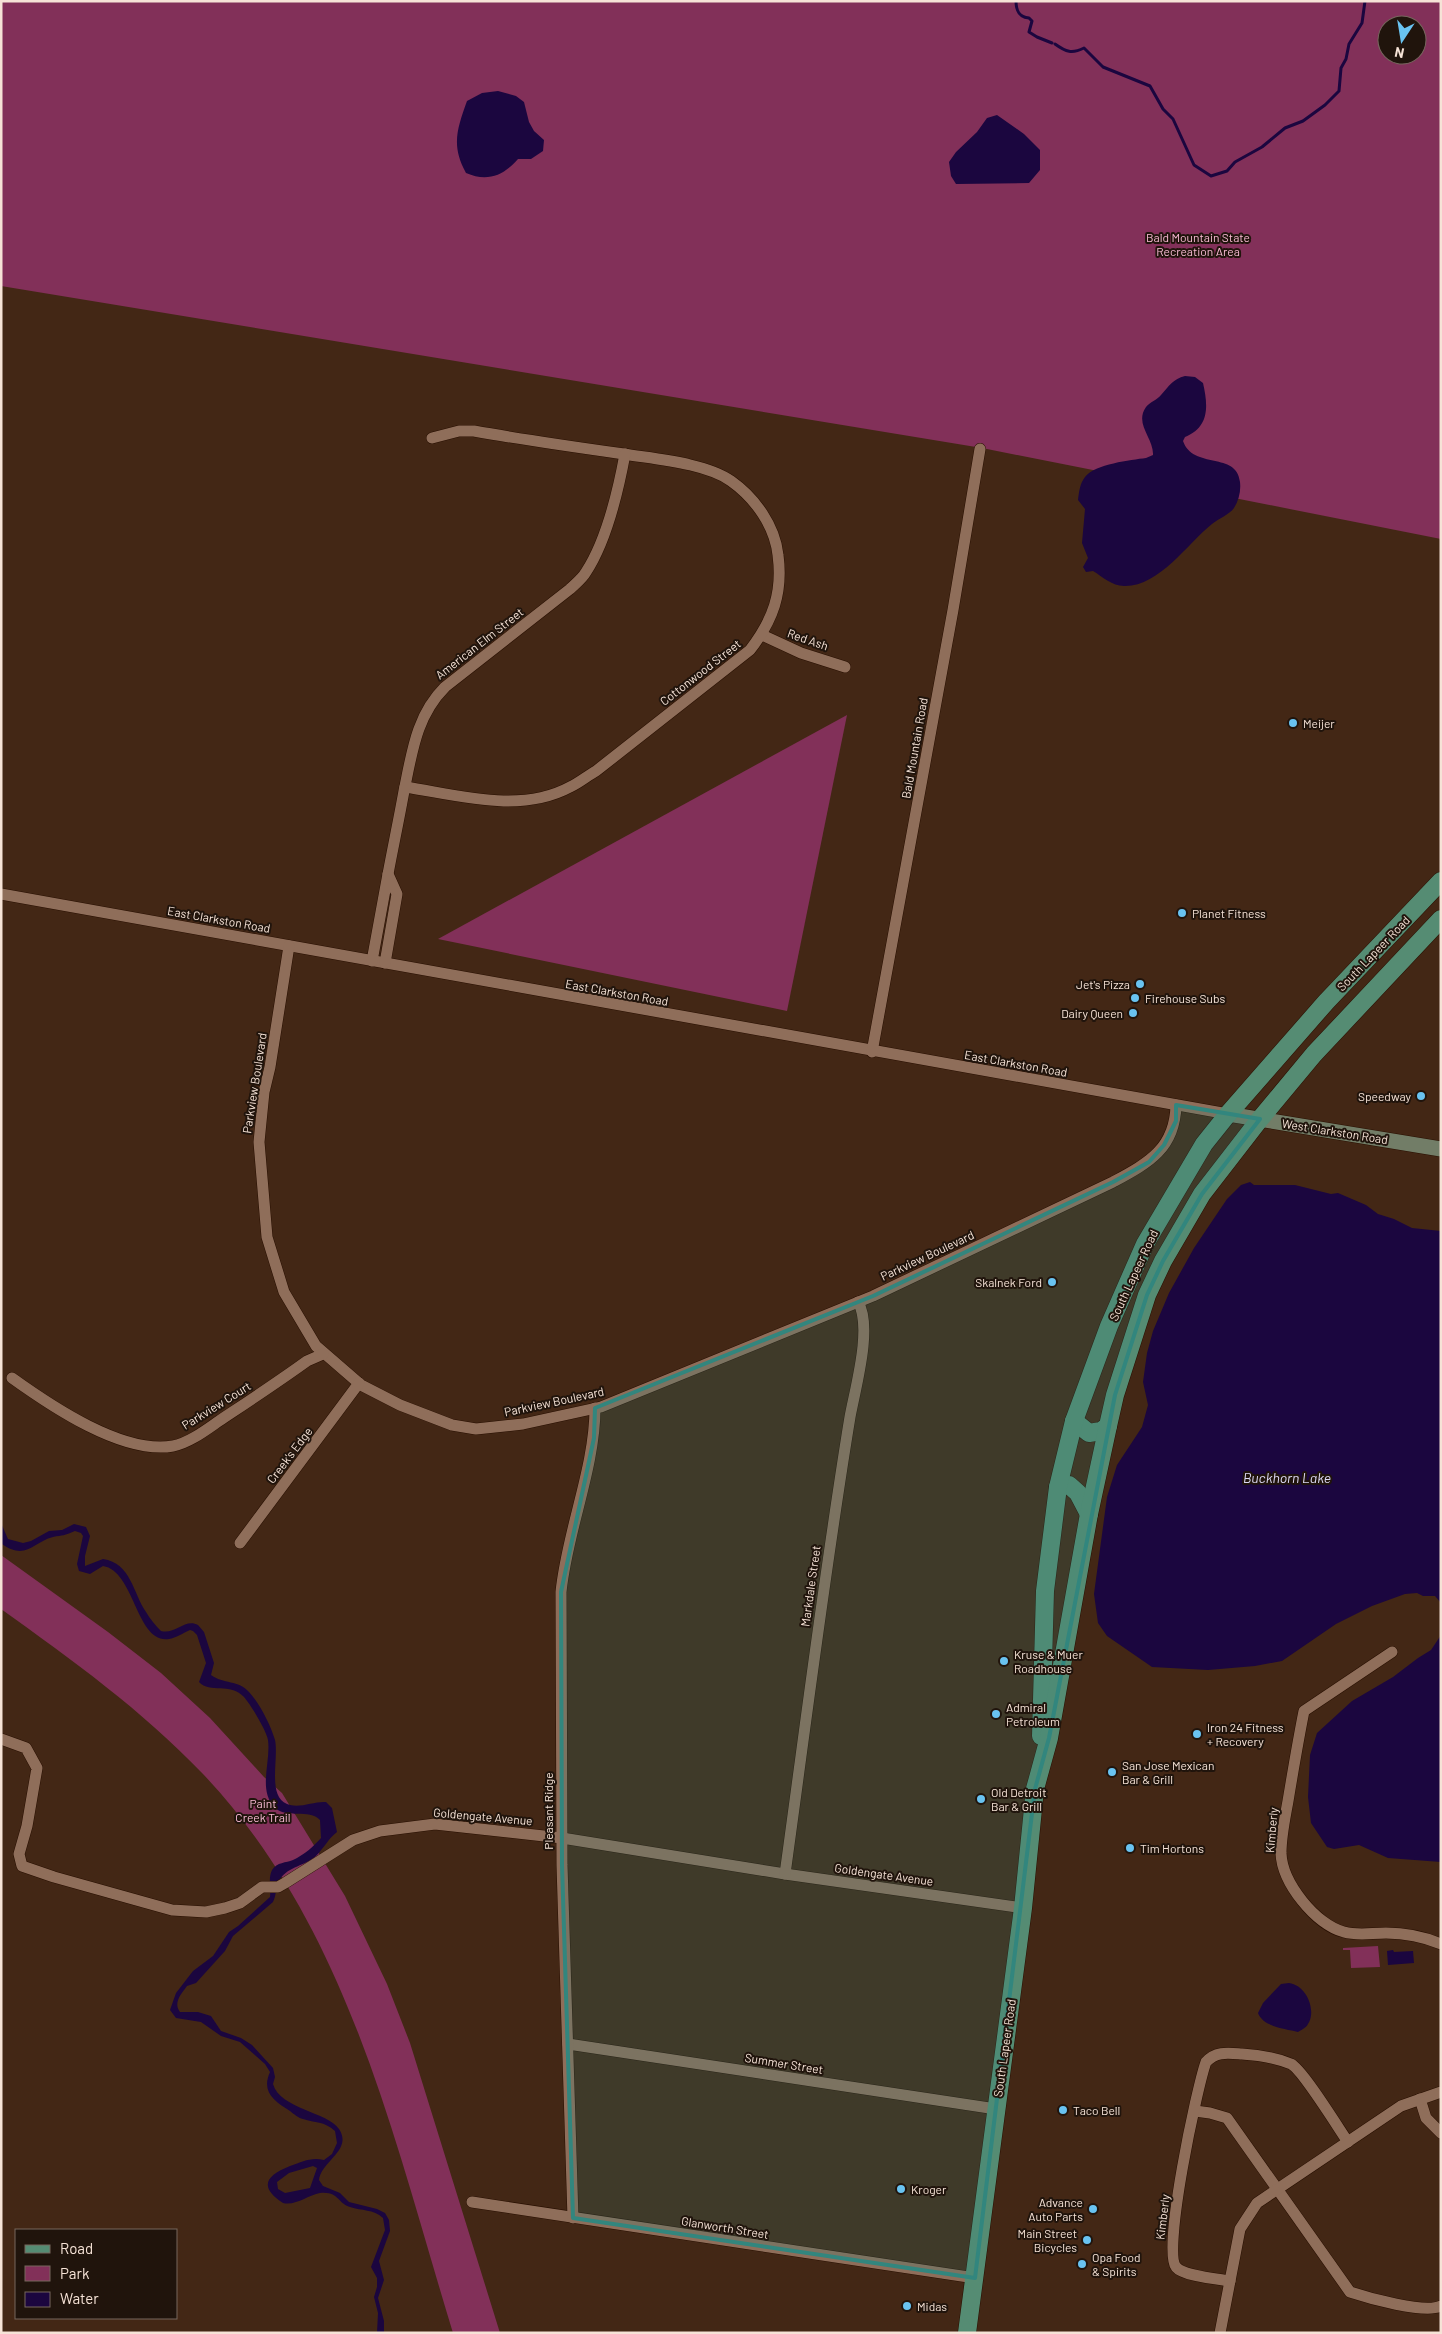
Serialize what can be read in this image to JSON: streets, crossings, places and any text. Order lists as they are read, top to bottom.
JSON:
{
  "streets": {
    "main road": ["South Lapeer Road", "West Clarkston Road"],
    "street": [
      "Red Ash",
      "American Elm Street",
      "Cottonwood Street",
      "Bald Mountain Road",
      "East Clarkston Road",
      "Parkview Boulevard",
      "Parkview Court",
      "Creek's Edge",
      "Markdale Street",
      "Pleasant Ridge",
      "Goldengate Avenue",
      "Kimberly",
      "Summer Street",
      "Glanworth Street"
    ]
  },
  "crossings": [
    ["Red Ash", "Cottonwood Street"],
    ["American Elm Street", "Cottonwood Street"],
    ["American Elm Street", "East Clarkston Road"],
    ["Bald Mountain Road", "East Clarkston Road"],
    ["East Clarkston Road", "South Lapeer Road"],
    ["East Clarkston Road", "Parkview Boulevard"],
    ["East Clarkston Road", "West Clarkston Road"],
    ["South Lapeer Road", "West Clarkston Road"],
    ["South Lapeer Road", "Goldengate Avenue"],
    ["South Lapeer Road", "Summer Street"],
    ["South Lapeer Road", "Glanworth Street"],
    ["Parkview Boulevard", "Parkview Court"],
    ["Parkview Boulevard", "Creek's Edge"],
    ["Parkview Boulevard", "Markdale Street"],
    ["Parkview Boulevard", "Pleasant Ridge"],
    ["Markdale Street", "Goldengate Avenue"],
    ["Pleasant Ridge", "Goldengate Avenue"],
    ["Pleasant Ridge", "Summer Street"],
    ["Pleasant Ridge", "Glanworth Street"]
  ],
  "water": ["Buckhorn Lake"],
  "parks": ["Bald Mountain State Recreation Area", "Paint Creek Trail"],
  "places": [
    "Meijer",
    "Planet Fitness",
    "Jet's Pizza",
    "Firehouse Subs",
    "Dairy Queen",
    "Speedway",
    "Skalnek Ford",
    "Kruse & Muer Roadhouse",
    "Admiral Petroleum",
    "Iron 24 Fitness + Recovery",
    "San Jose Mexican Bar & Grill",
    "Old Detroit Bar & Grill",
    "Tim Hortons",
    "Taco Bell",
    "Kroger",
    "Advance Auto Parts",
    "Main Street Bicycles",
    "Opa Food & Spirits",
    "Midas"
  ],
  "legend": ["Road", "Park", "Water"],
  "north": "bottom"
}
